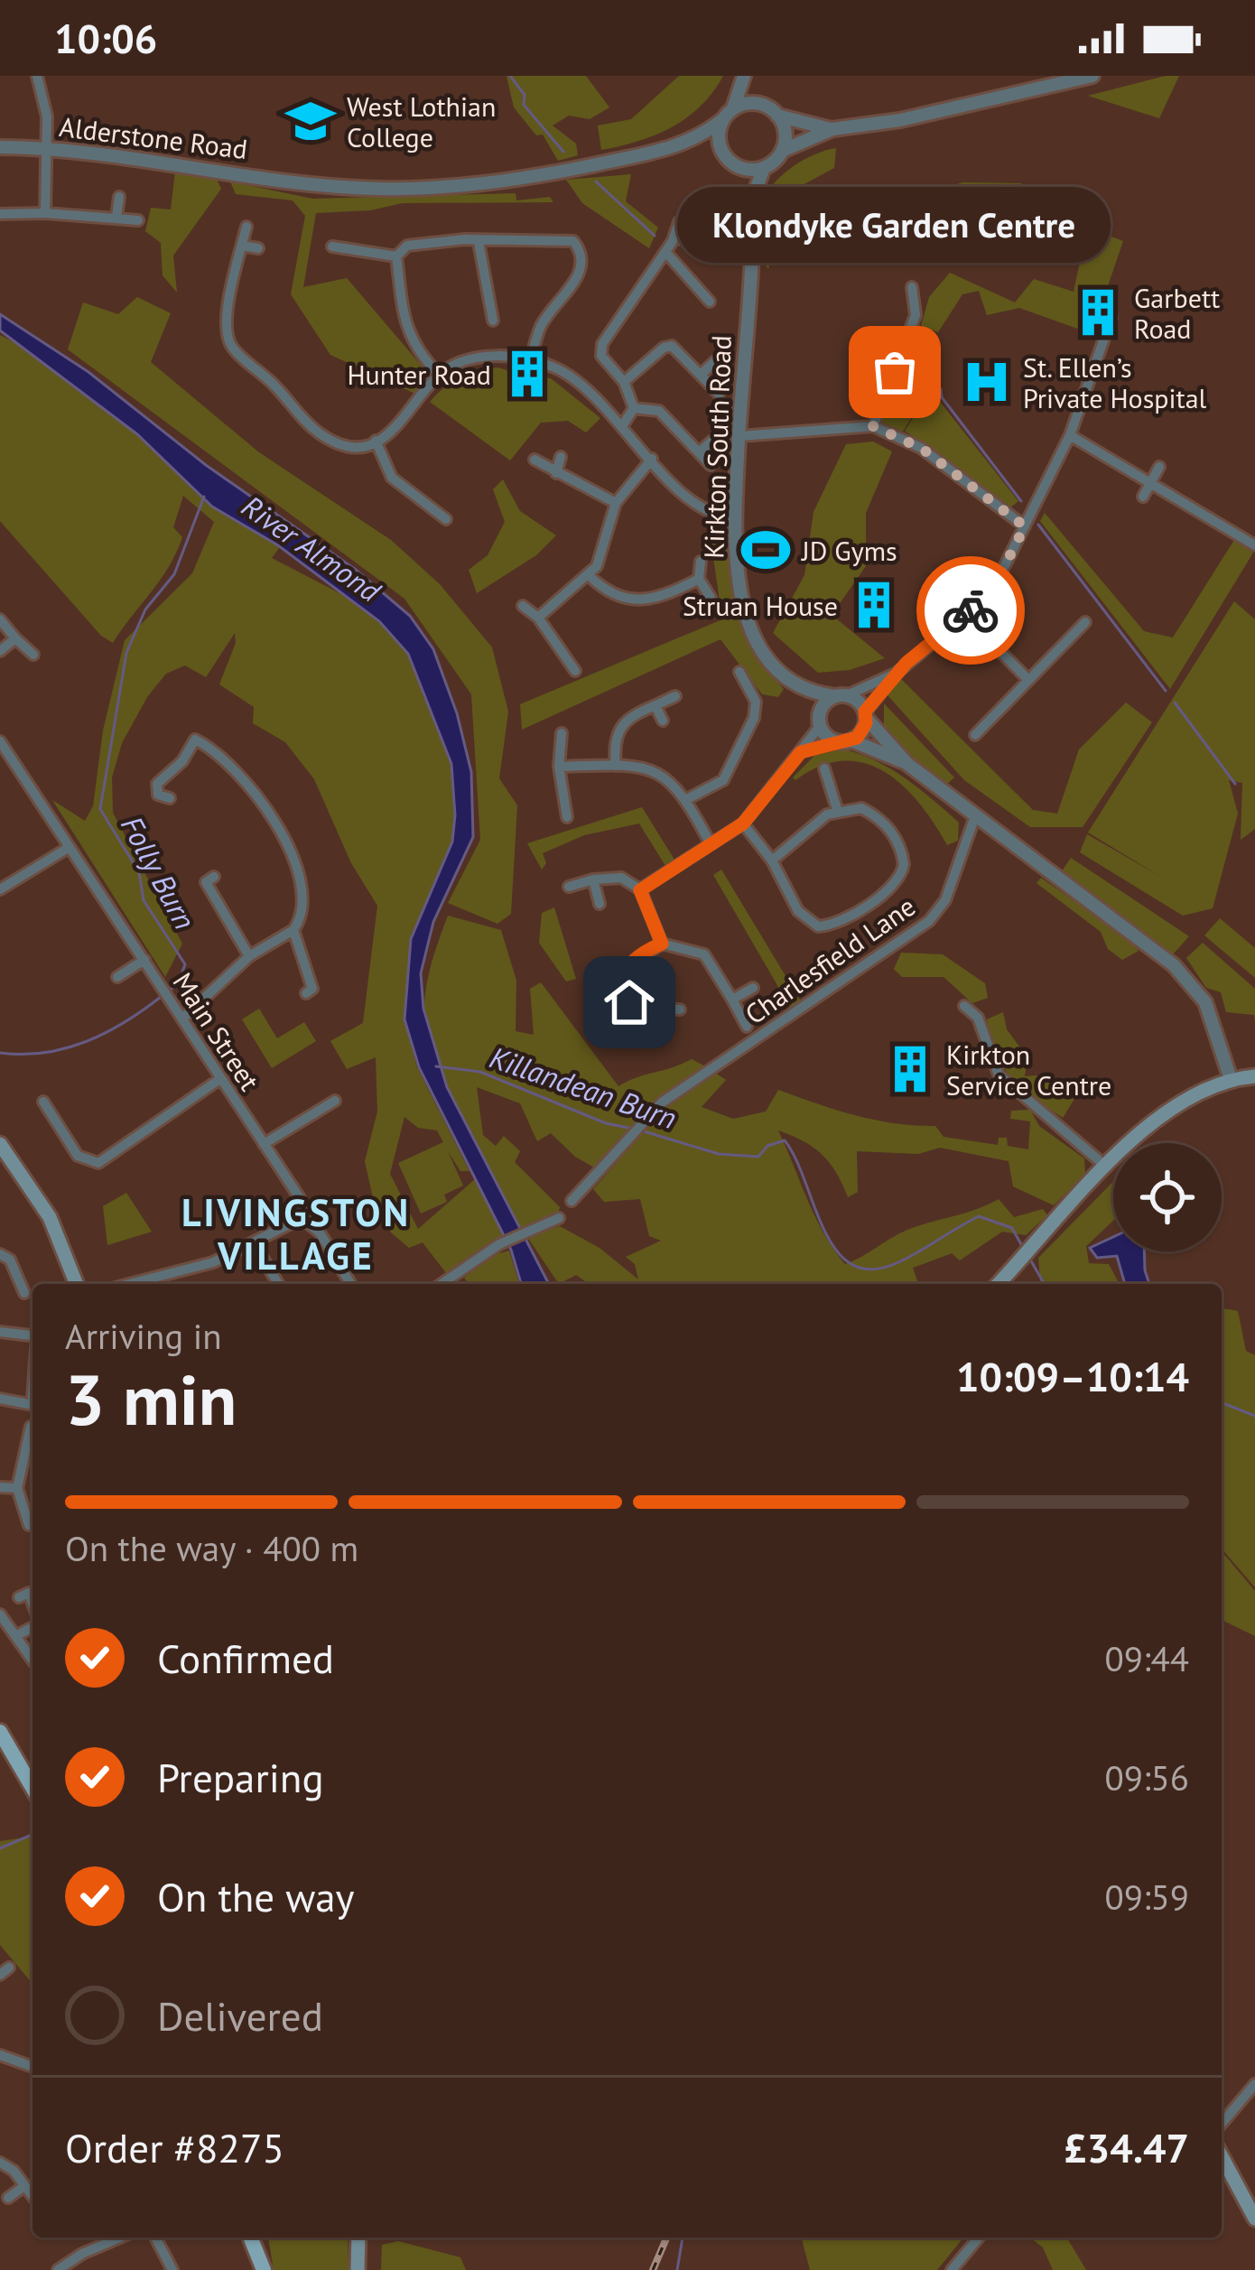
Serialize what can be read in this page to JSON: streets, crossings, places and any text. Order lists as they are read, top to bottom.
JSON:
{
  "streets": {
    "street": [
      "Alderstone Road",
      "Kirkton South Road",
      "Charlesfield Lane",
      "Main Street"
    ]
  },
  "crossings": [
    ["Alderstone Road", "Kirkton South Road"]
  ],
  "districts": ["LIVINGSTON VILLAGE"],
  "water": ["River Almond", "Folly Burn", "Killandean Burn"],
  "places": {
    "school or university": ["West Lothian College"],
    "building": [
      "Garbett Road",
      "Hunter Road",
      "Struan House",
      "Kirkton Service Centre"
    ],
    "other": ["Klondyke Garden Centre"],
    "hospital": ["St. Ellen’s Private Hospital"],
    "sports": ["JD Gyms"]
  },
  "page": {
    "status": "10:06",
    "bubble": "Klondyke Garden Centre",
    "heading": ["3 min", "Arriving in", "10:09–10:14"],
    "panel": ["Order #8275", "£34.47"],
    "bar": "On the way · 400 m",
    "list": [
      ["Confirmed", "09:44"],
      ["Preparing", "09:56"],
      ["On the way", "09:59"],
      "Delivered"
    ]
  }
}
